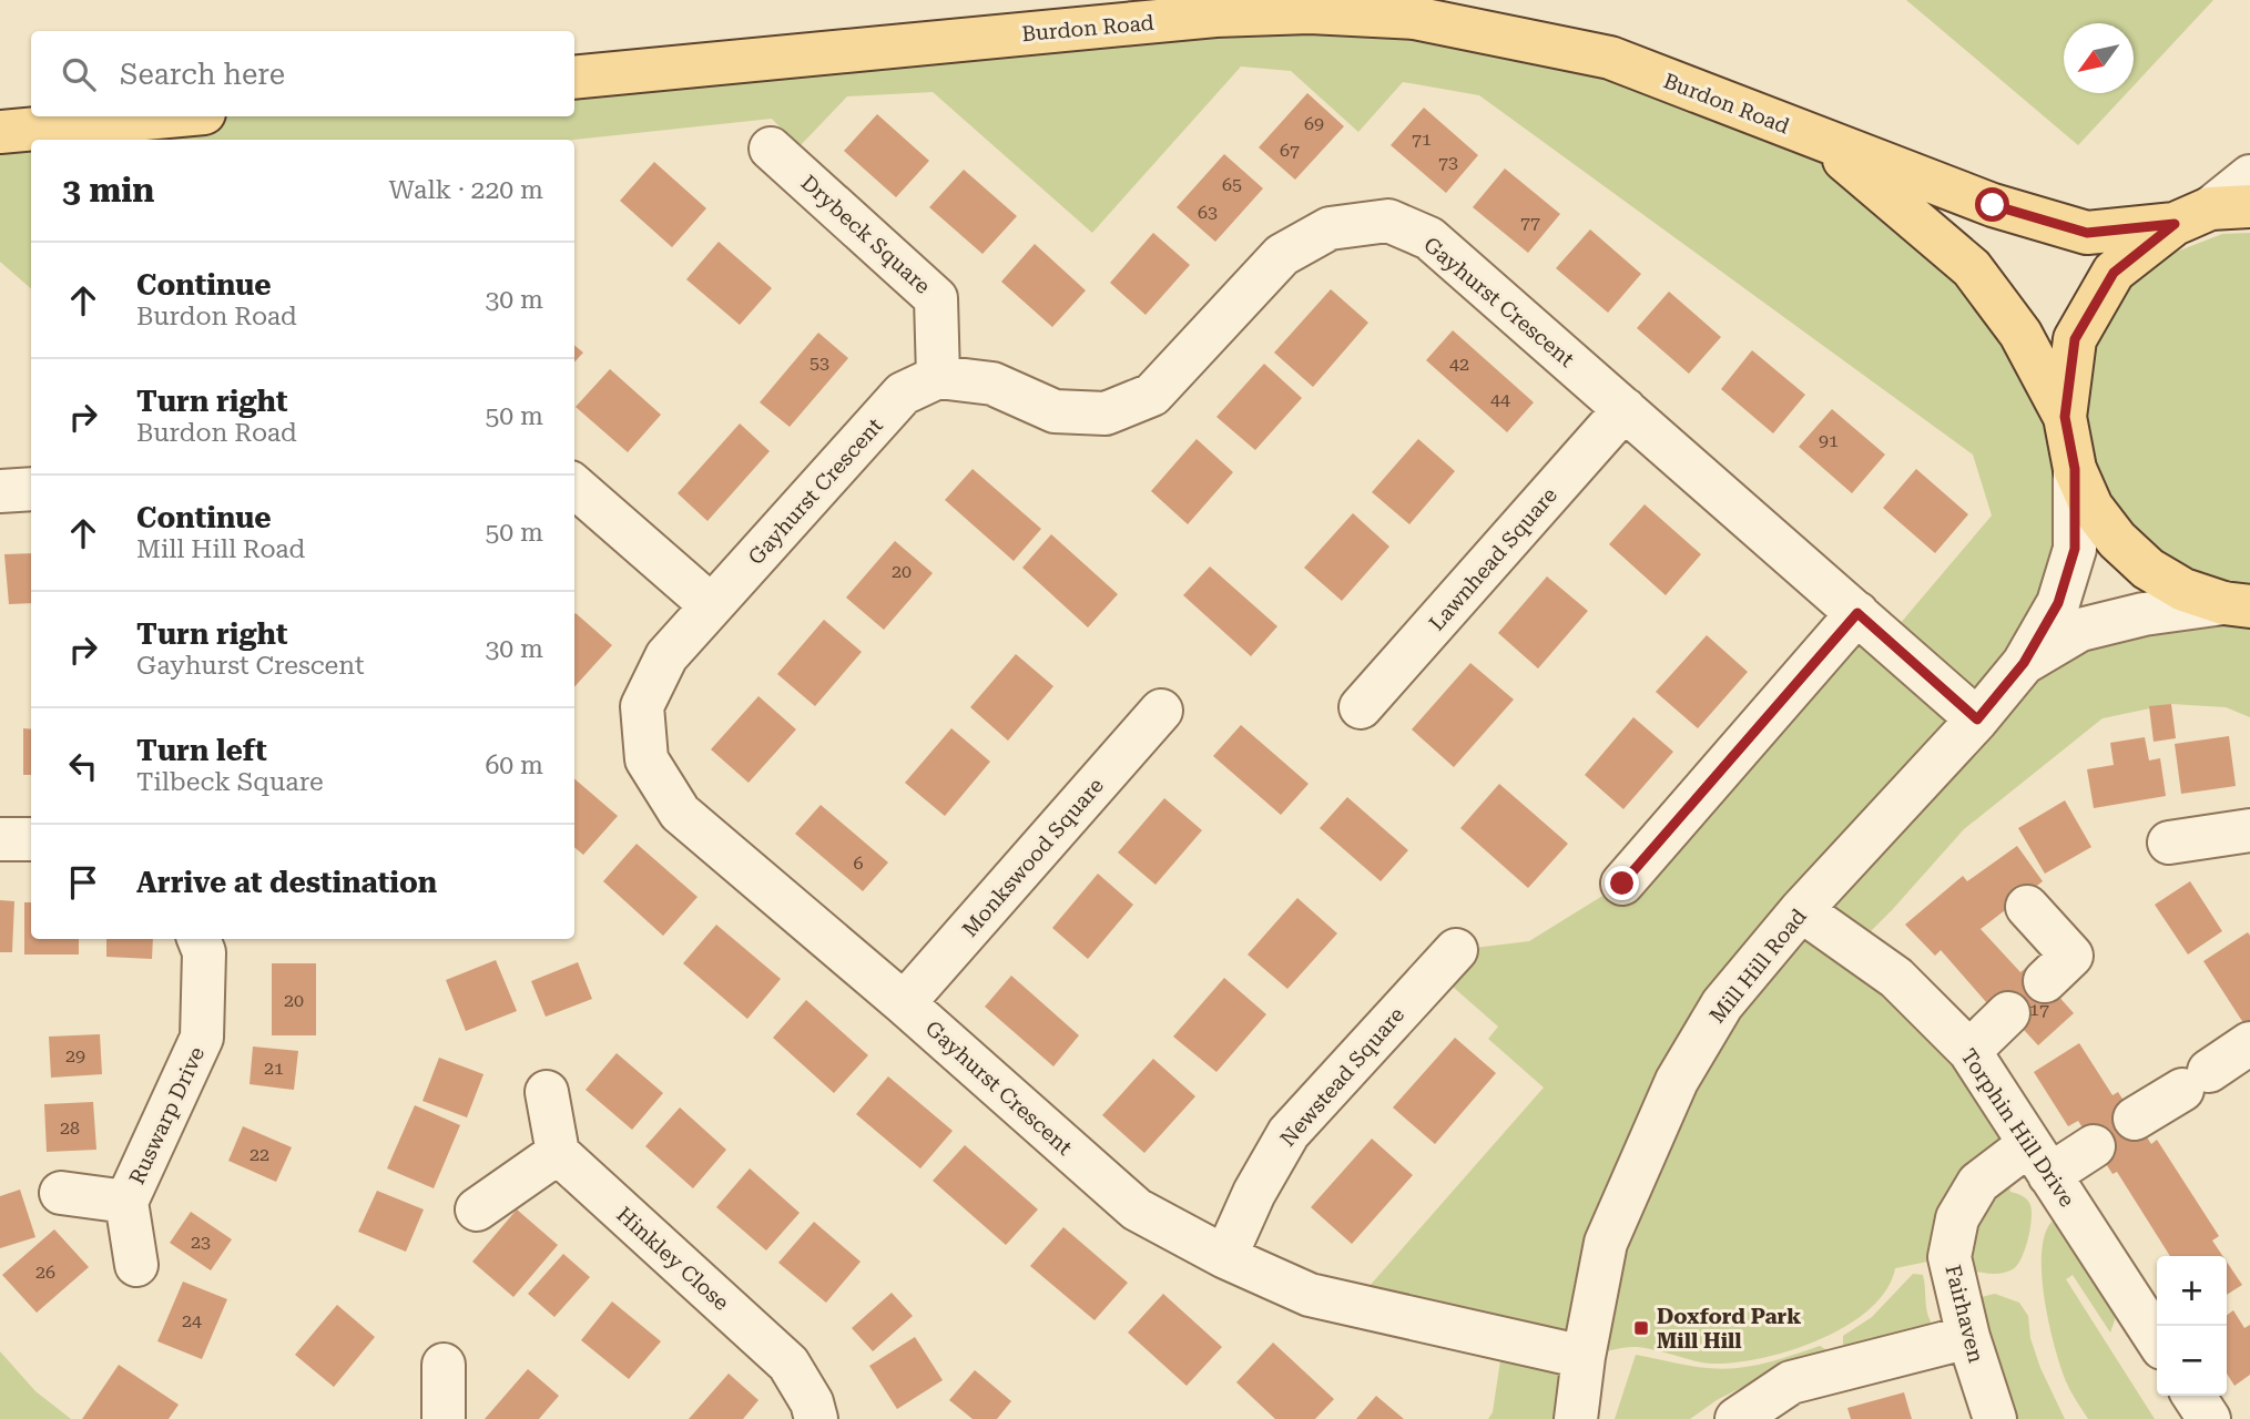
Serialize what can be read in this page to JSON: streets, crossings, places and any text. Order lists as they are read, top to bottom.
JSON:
{
  "streets": {
    "main road": ["Burdon Road"],
    "street": [
      "Drybeck Square",
      "Gayhurst Crescent",
      "Lawnhead Square",
      "Monkswood Square",
      "Mill Hill Road",
      "Newstead Square",
      "Ruswarp Drive",
      "Torphin Hill Drive",
      "Hinkley Close",
      "Fairhaven"
    ]
  },
  "crossings": [
    ["Burdon Road", "Mill Hill Road"],
    ["Drybeck Square", "Gayhurst Crescent"],
    ["Gayhurst Crescent", "Lawnhead Square"],
    ["Gayhurst Crescent", "Monkswood Square"],
    ["Gayhurst Crescent", "Mill Hill Road"],
    ["Gayhurst Crescent", "Newstead Square"],
    ["Mill Hill Road", "Torphin Hill Drive"],
    ["Torphin Hill Drive", "Fairhaven"]
  ],
  "places": {
    "transit": ["Doxford Park Mill Hill"]
  },
  "house_numbers": [
    "69",
    "71",
    "67",
    "73",
    "65",
    "63",
    "77",
    "53",
    "42",
    "44",
    "91",
    "20",
    "6",
    "20",
    "17",
    "29",
    "21",
    "28",
    "22",
    "23",
    "26",
    "24"
  ],
  "north": "bottom left",
  "page": {
    "search": "Search here",
    "heading": ["3 min", "Walk · 220 m"],
    "list": [
      ["Continue", "Burdon Road", "30 m"],
      ["Turn right", "Burdon Road", "50 m"],
      ["Continue", "Mill Hill Road", "50 m"],
      ["Turn right", "Gayhurst Crescent", "30 m"],
      ["Turn left", "Tilbeck Square", "60 m"],
      "Arrive at destination"
    ],
    "map_buttons": ["+", "−"]
  }
}
